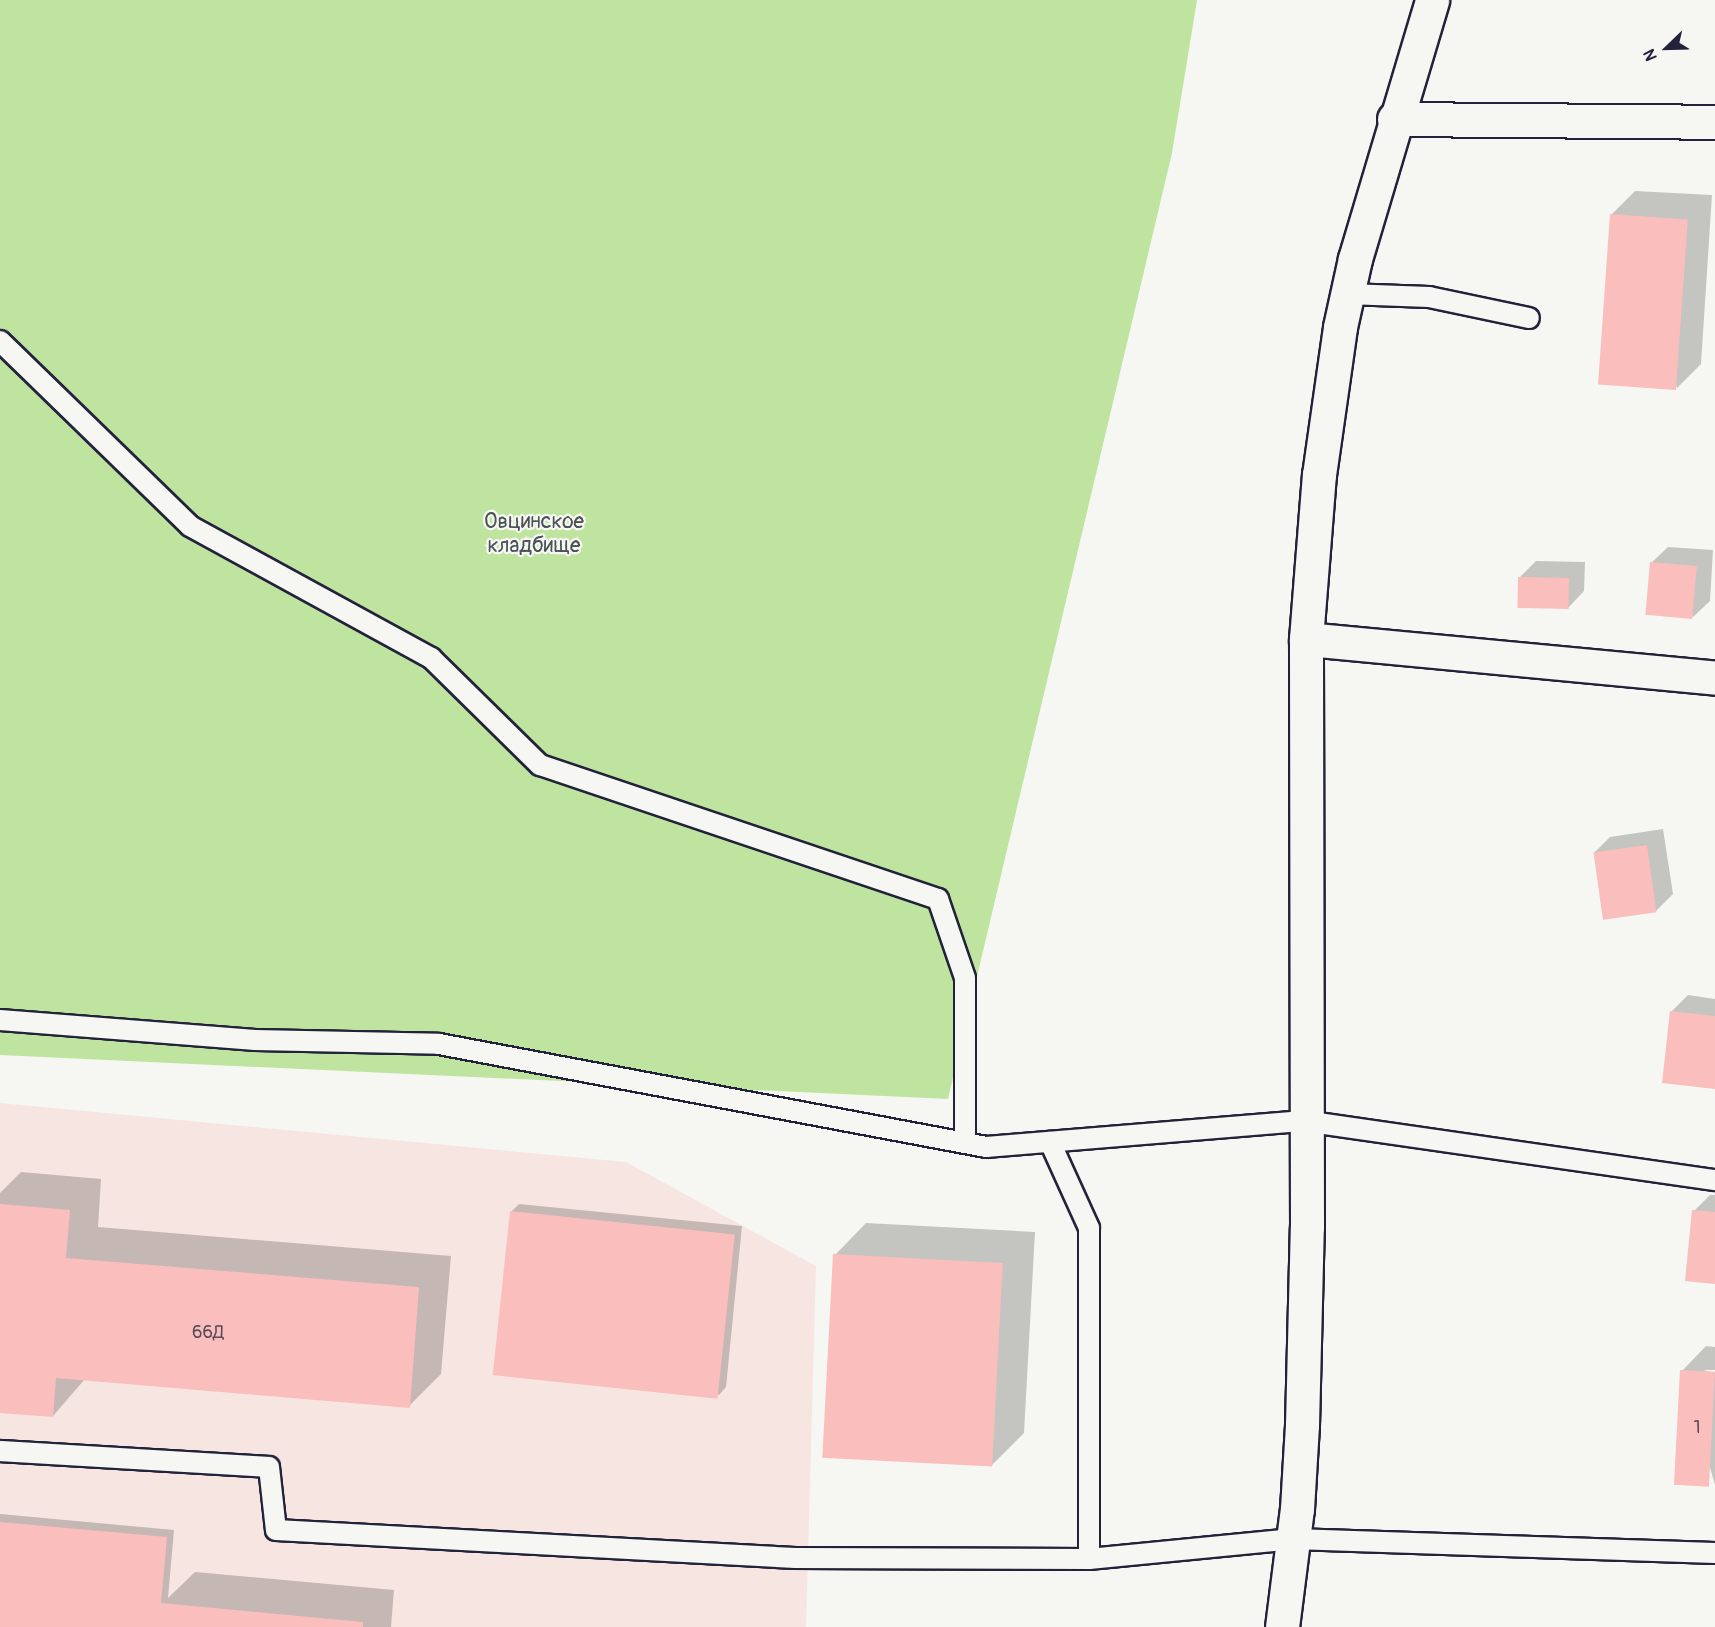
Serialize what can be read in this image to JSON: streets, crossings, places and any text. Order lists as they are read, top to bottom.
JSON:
{
  "parks": ["Овцинское кладбище"],
  "house_numbers": ["66Д", "1"],
  "north": "bottom left"
}
